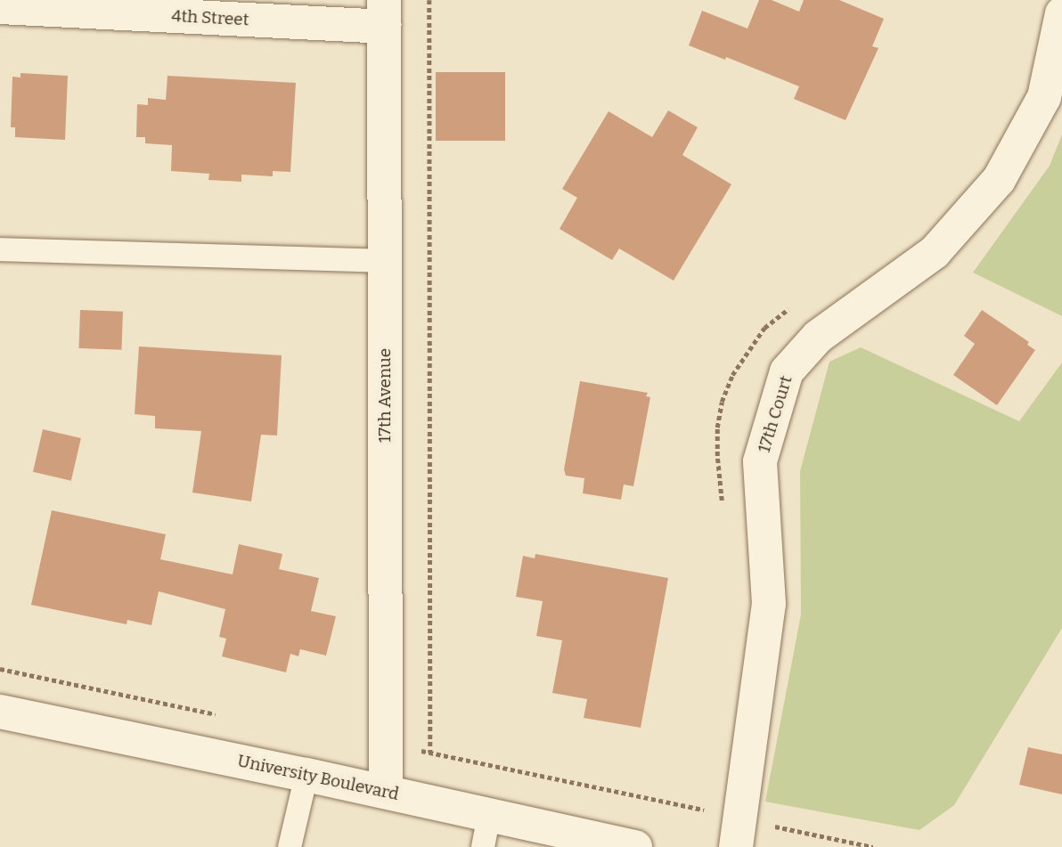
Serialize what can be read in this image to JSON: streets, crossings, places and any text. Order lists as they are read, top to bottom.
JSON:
{
  "streets": {
    "street": [
      "4th Street",
      "17th Avenue",
      "17th Court",
      "University Boulevard"
    ]
  },
  "crossings": [
    ["4th Street", "17th Avenue"],
    ["17th Avenue", "University Boulevard"]
  ]
}
